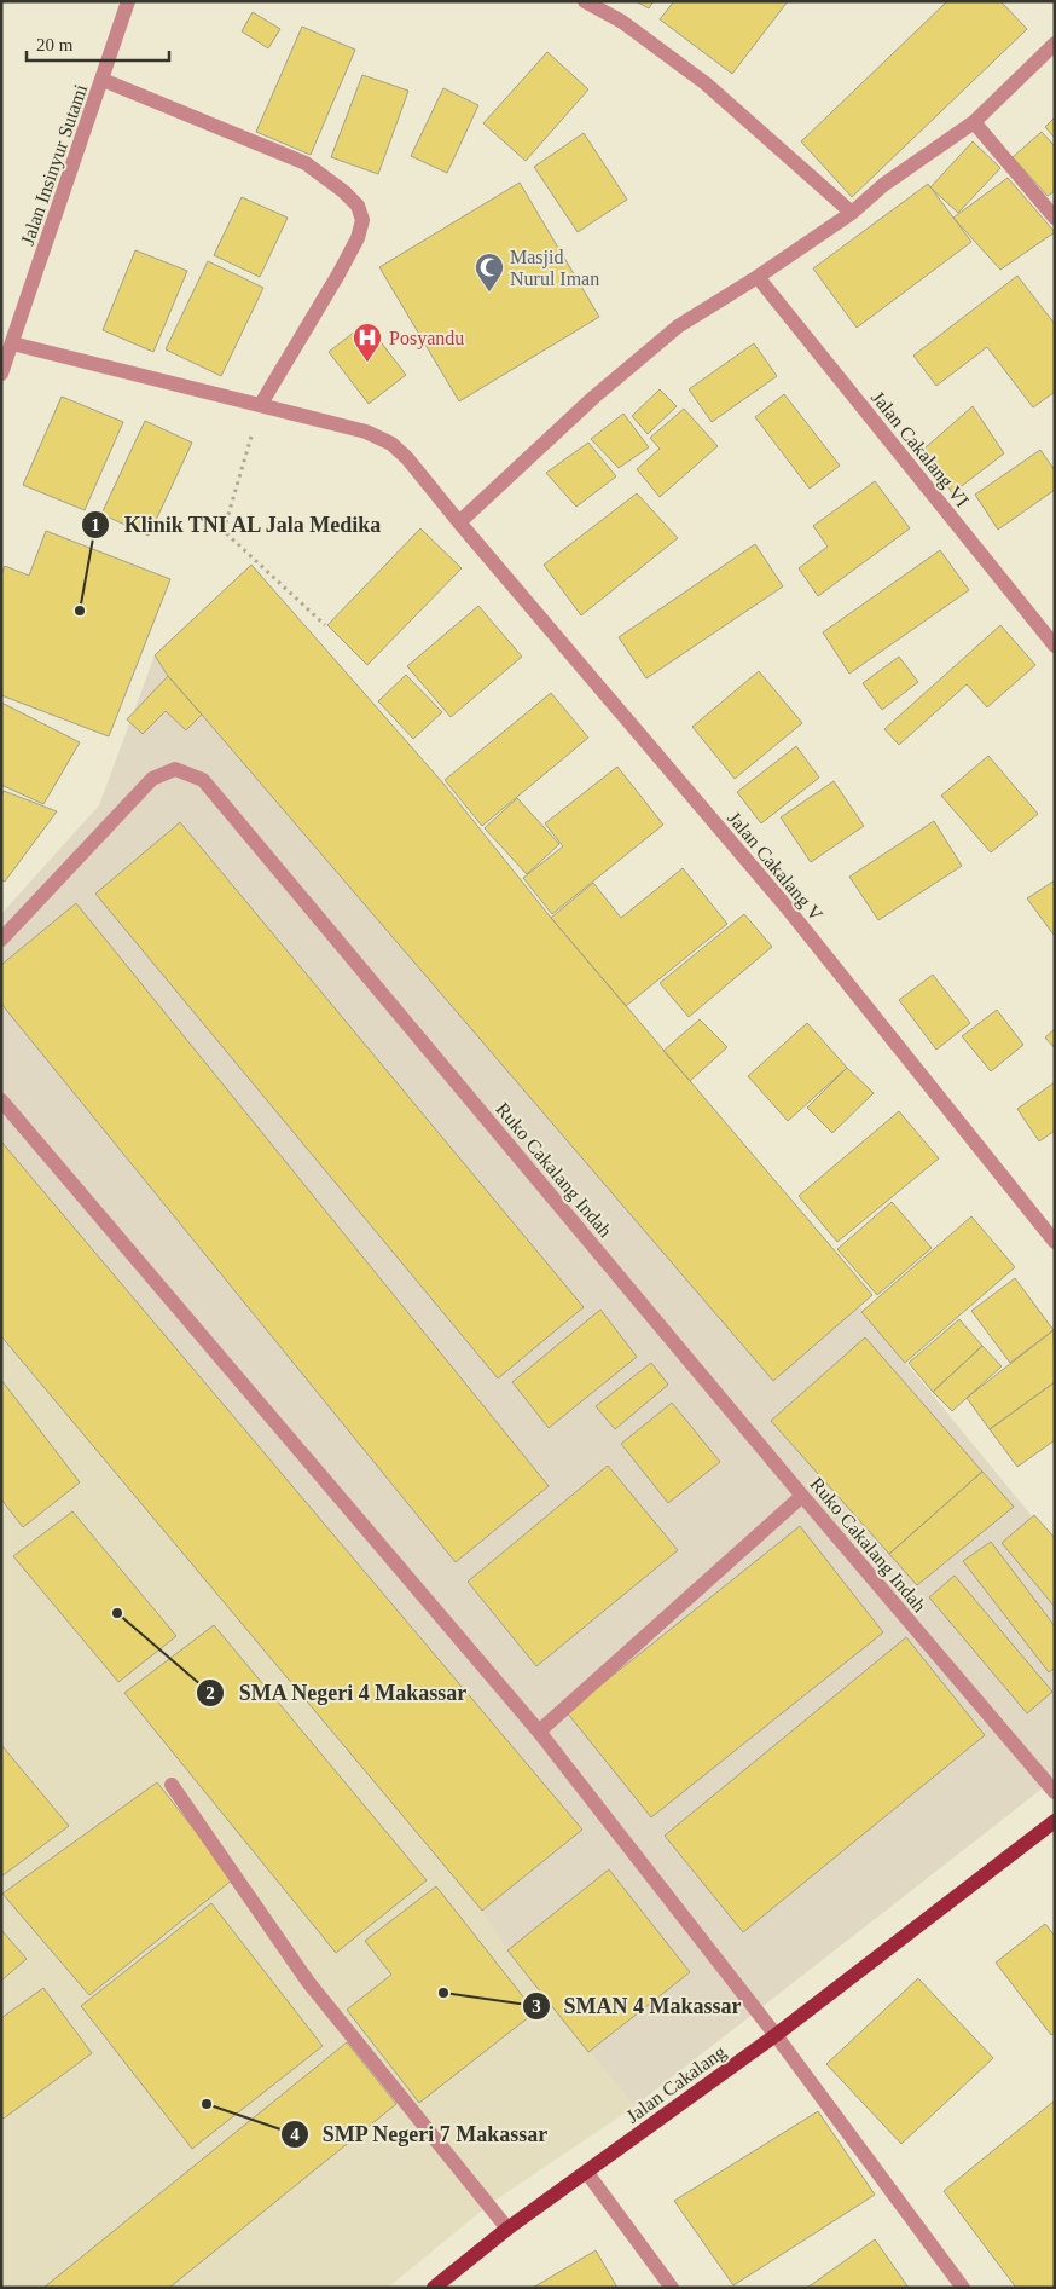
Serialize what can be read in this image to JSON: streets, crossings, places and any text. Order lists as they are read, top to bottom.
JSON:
{
  "streets": {
    "main road": ["Jalan Cakalang"],
    "street": [
      "Jalan Insinyur Sutami",
      "Jalan Cakalang VI",
      "Jalan Cakalang V",
      "Ruko Cakalang Indah"
    ]
  },
  "crossings": [
    ["Jalan Insinyur Sutami", "Jalan Cakalang V"]
  ],
  "places": {
    "mosque": ["Masjid Nurul Iman"],
    "hospital": ["Posyandu"],
    "other": [
      "Klinik TNI AL Jala Medika",
      "SMA Negeri 4 Makassar",
      "SMAN 4 Makassar",
      "SMP Negeri 7 Makassar"
    ]
  },
  "scale_bar": "20 m"
}
